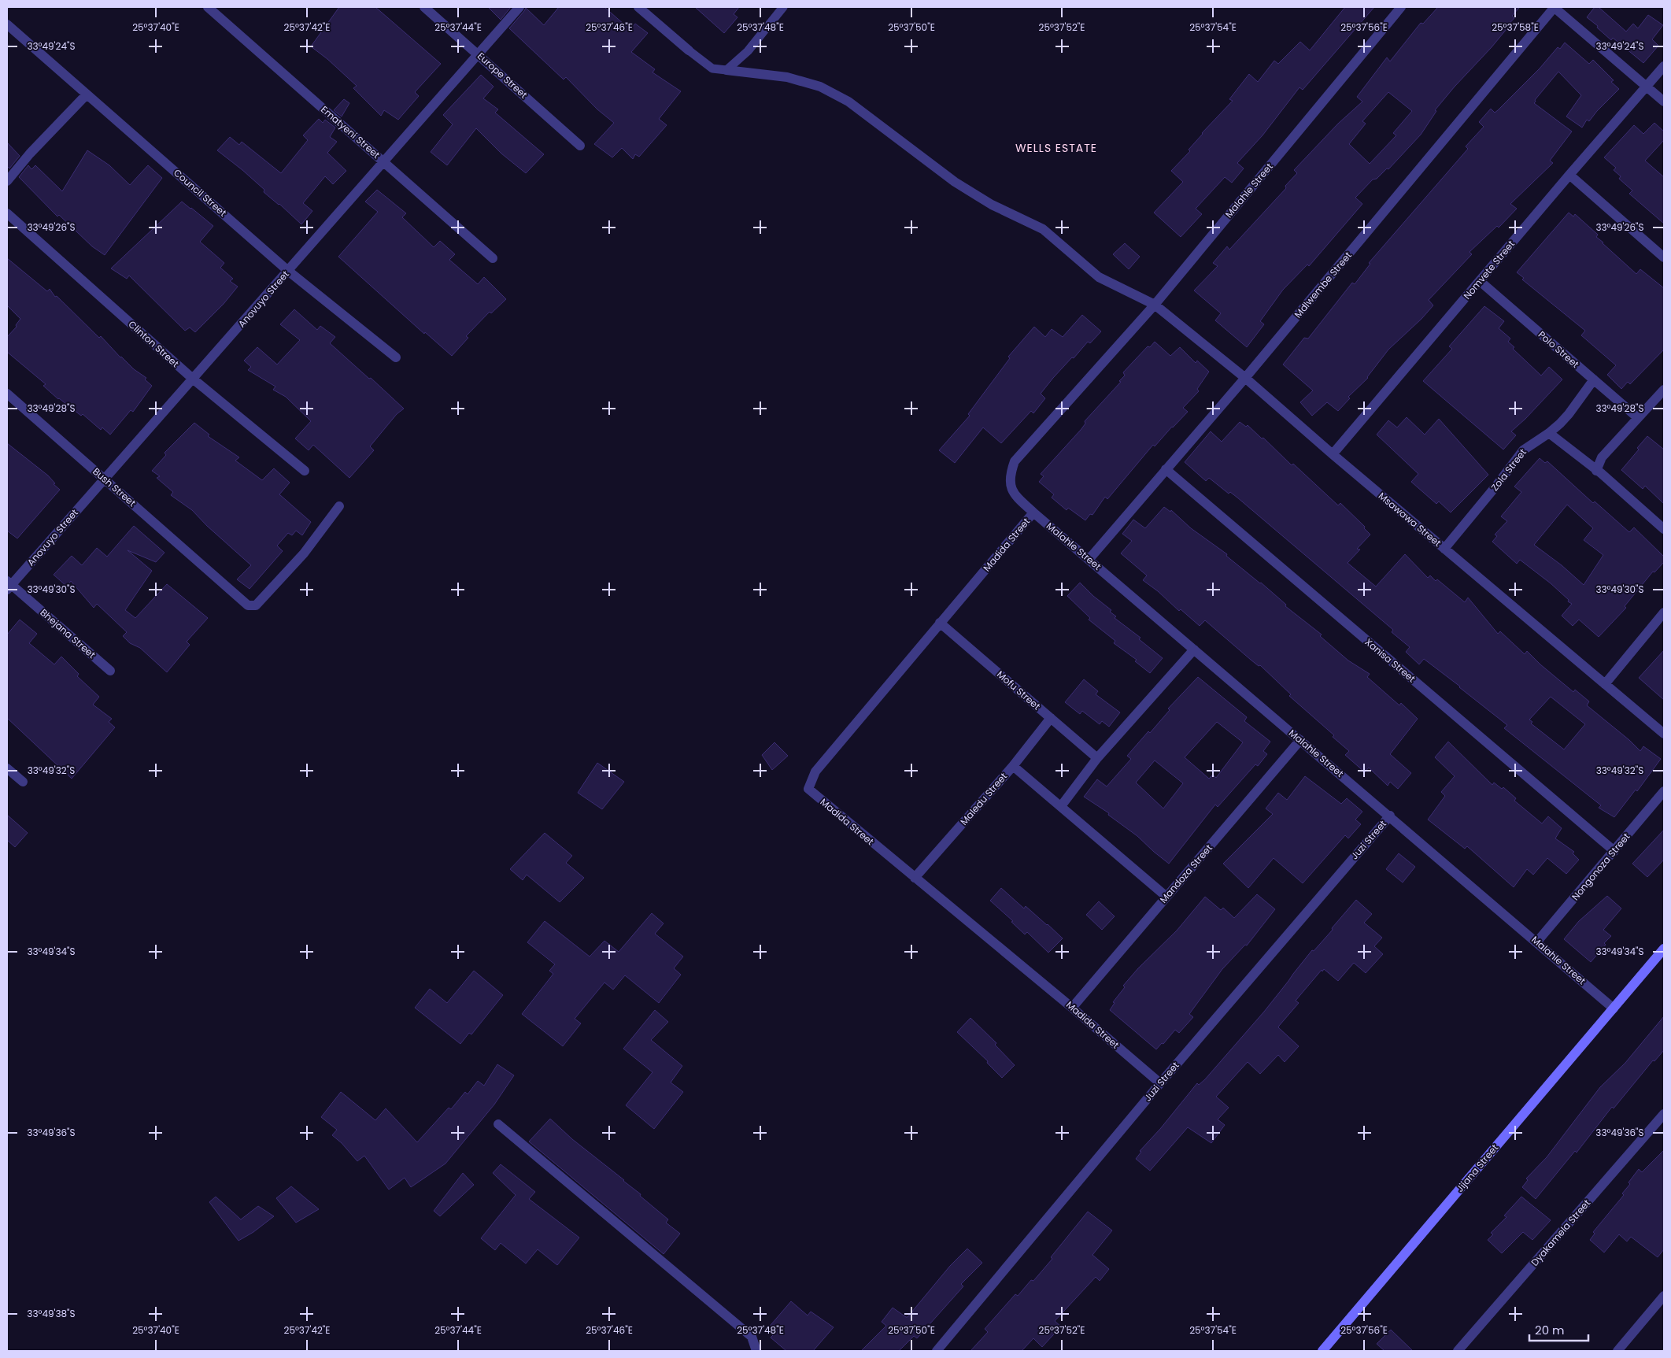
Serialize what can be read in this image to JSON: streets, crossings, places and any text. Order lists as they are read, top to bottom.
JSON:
{
  "streets": {
    "street": [
      "Europe Street",
      "Ematyeni Street",
      "Malahle Street",
      "Council Street",
      "Nomvete Street",
      "Mdlwembe Street",
      "Anovuyo Street",
      "Clinton Street",
      "Polo Street",
      "Zola Street",
      "Bush Street",
      "Msawawa Street",
      "Madida Street",
      "Bhejana Street",
      "Xanisa Street",
      "Mofu Street",
      "Maledu Street",
      "Juzi Street",
      "Nongonoza Street",
      "Mandoza Street",
      "Jijana Street",
      "Dyakamela Street"
    ]
  },
  "crossings": [
    ["Europe Street", "Anovuyo Street"],
    ["Ematyeni Street", "Anovuyo Street"],
    ["Malahle Street", "Mdlwembe Street"],
    ["Malahle Street", "Msawawa Street"],
    ["Malahle Street", "Madida Street"],
    ["Malahle Street", "Juzi Street"],
    ["Malahle Street", "Nongonoza Street"],
    ["Malahle Street", "Mandoza Street"],
    ["Malahle Street", "Jijana Street"],
    ["Council Street", "Anovuyo Street"],
    ["Nomvete Street", "Polo Street"],
    ["Nomvete Street", "Msawawa Street"],
    ["Mdlwembe Street", "Msawawa Street"],
    ["Mdlwembe Street", "Xanisa Street"],
    ["Anovuyo Street", "Clinton Street"],
    ["Anovuyo Street", "Bush Street"],
    ["Anovuyo Street", "Bhejana Street"],
    ["Polo Street", "Zola Street"],
    ["Zola Street", "Msawawa Street"],
    ["Madida Street", "Mofu Street"],
    ["Madida Street", "Maledu Street"],
    ["Madida Street", "Juzi Street"],
    ["Madida Street", "Mandoza Street"],
    ["Xanisa Street", "Nongonoza Street"],
    ["Mofu Street", "Maledu Street"]
  ],
  "districts": ["WELLS ESTATE"],
  "scale_bar": "20 m",
  "coordinates": [
    "25°37'40\"E",
    "25°37'42\"E",
    "25°37'44\"E",
    "25°37'46\"E",
    "25°37'48\"E",
    "25°37'50\"E",
    "25°37'52\"E",
    "25°37'54\"E",
    "25°37'56\"E",
    "25°37'58\"E",
    "33°49'24\"S",
    "33°49'26\"S",
    "33°49'28\"S",
    "33°49'30\"S",
    "33°49'32\"S",
    "33°49'34\"S",
    "33°49'36\"S",
    "33°49'38\"S"
  ]
}
